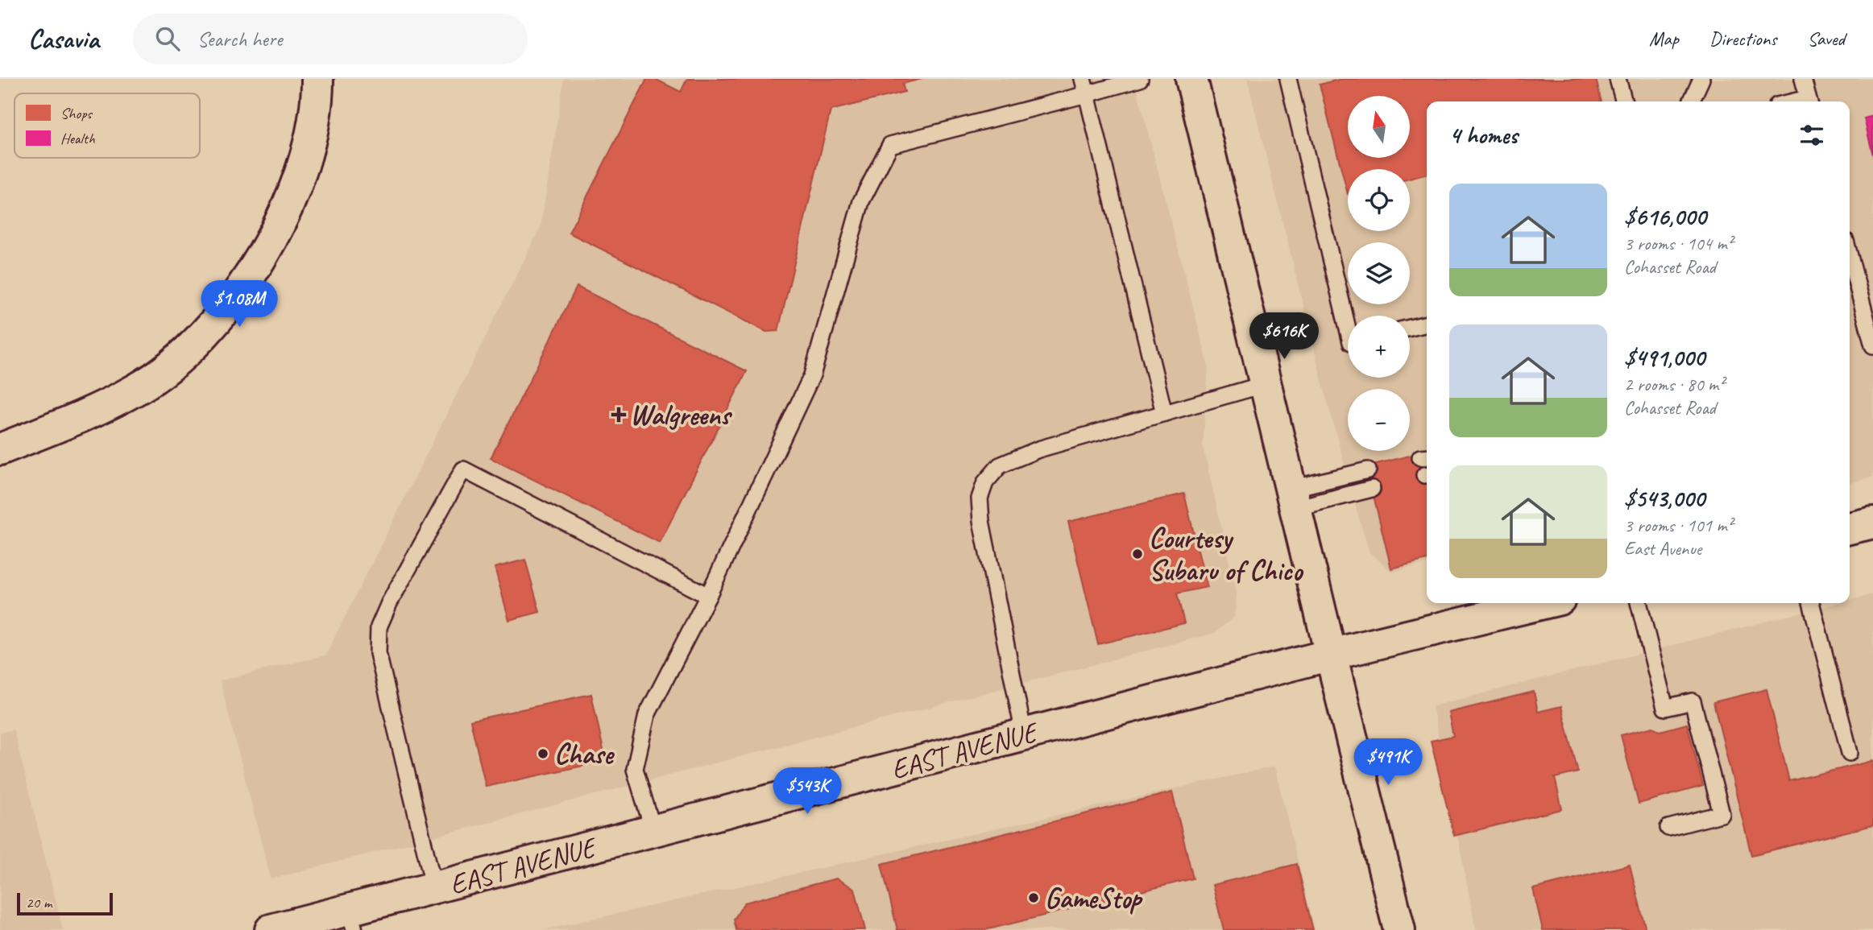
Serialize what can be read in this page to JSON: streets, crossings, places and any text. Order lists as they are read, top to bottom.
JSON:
{
  "streets": {
    "main road": ["EAST AVENUE"]
  },
  "places": {
    "health": ["Walgreens"],
    "other": ["Courtesy Subaru of Chico", "Chase", "GameStop"]
  },
  "legend": ["Shops", "Health"],
  "scale_bar": "20 m",
  "north": "top",
  "page": {
    "header": "Casavia",
    "search": "Search here",
    "nav": ["Map", "Directions", "Saved"],
    "map_buttons": ["+", "−"],
    "heading": "4 homes",
    "list": [
      {
        "name": "$616,000",
        "note": "3 rooms · 104 m² · Cohasset Road"
      },
      {
        "name": "$491,000",
        "note": "2 rooms · 80 m² · Cohasset Road"
      },
      {
        "name": "$543,000",
        "note": "3 rooms · 101 m² · East Avenue"
      }
    ],
    "price": [
      "$1.08M",
      "$616K",
      "$491K",
      "$543K"
    ],
    "scale": "20 m"
  }
}
